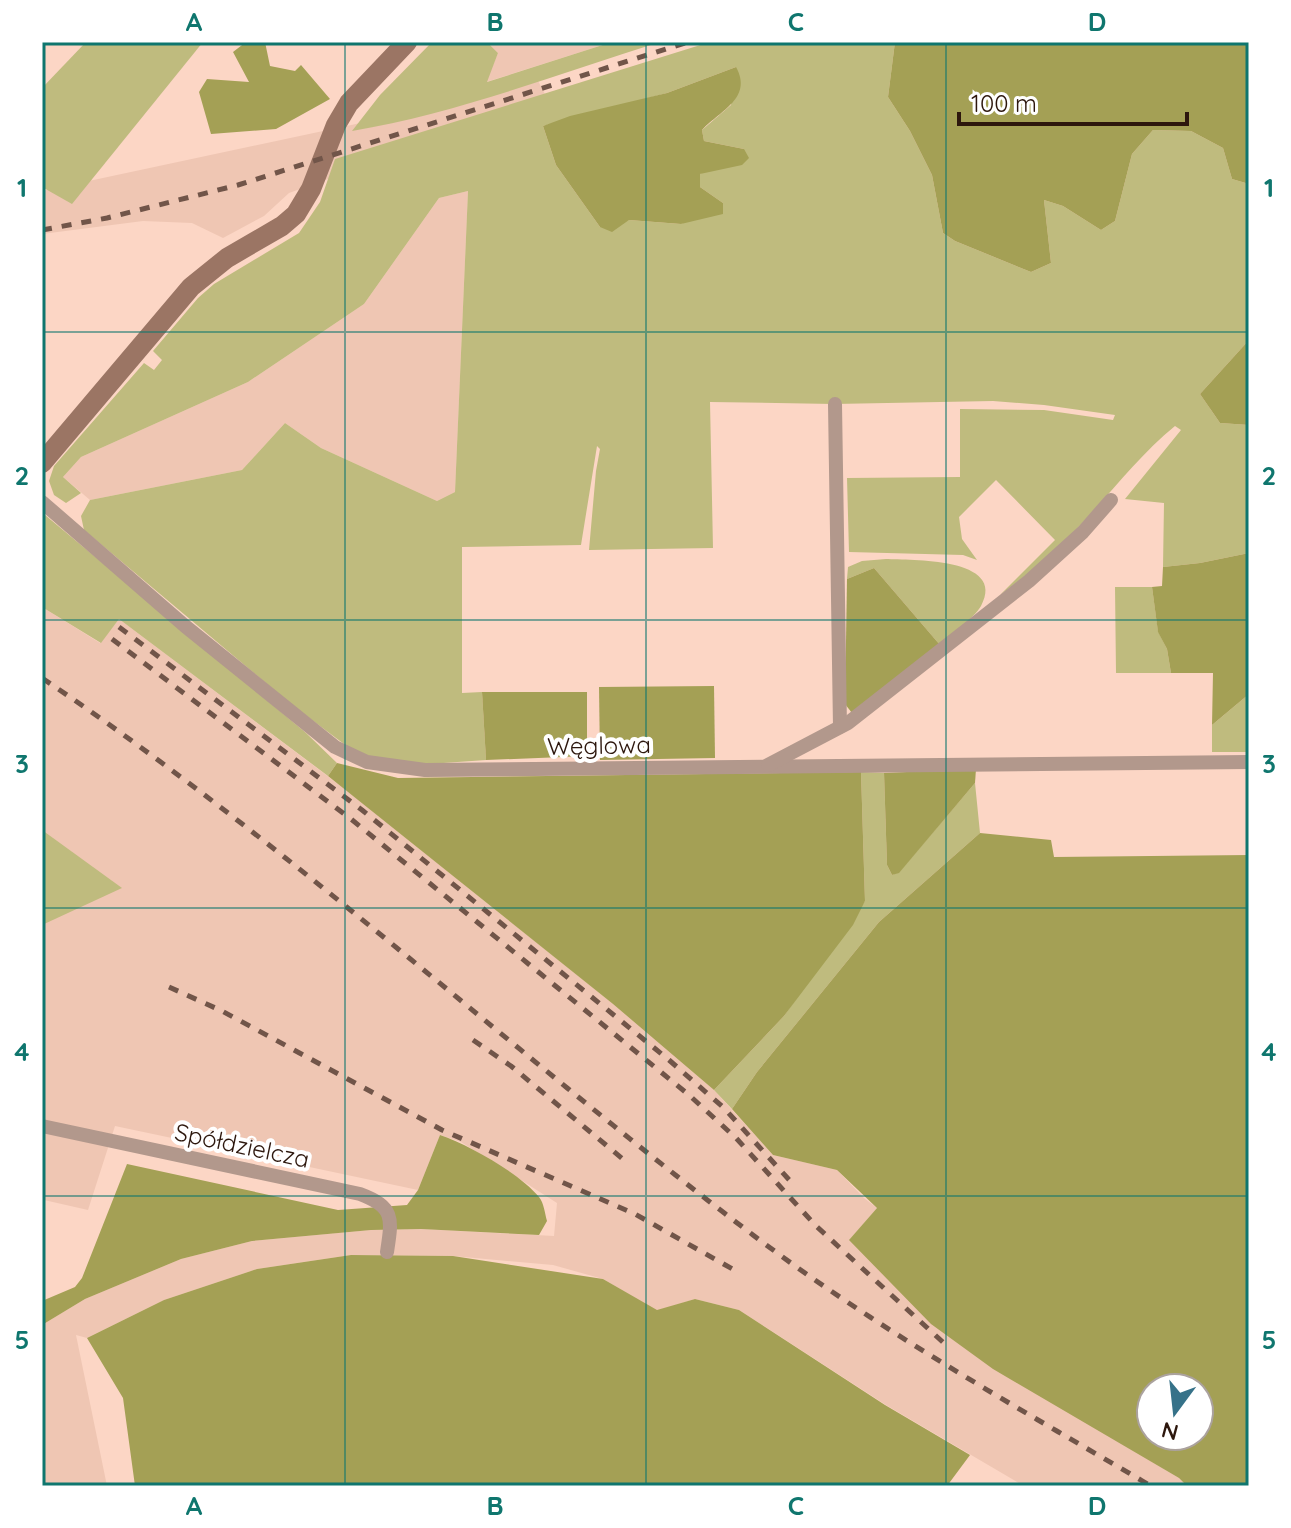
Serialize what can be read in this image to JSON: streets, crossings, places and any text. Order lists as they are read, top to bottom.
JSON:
{
  "streets": {
    "street": ["Węglowa", "Spółdzielcza"]
  },
  "scale_bar": "100 m",
  "north": "bottom",
  "grid": {
    "columns": [
      "A",
      "B",
      "C",
      "D"
    ],
    "rows": [
      "1",
      "2",
      "3",
      "4",
      "5"
    ]
  }
}
